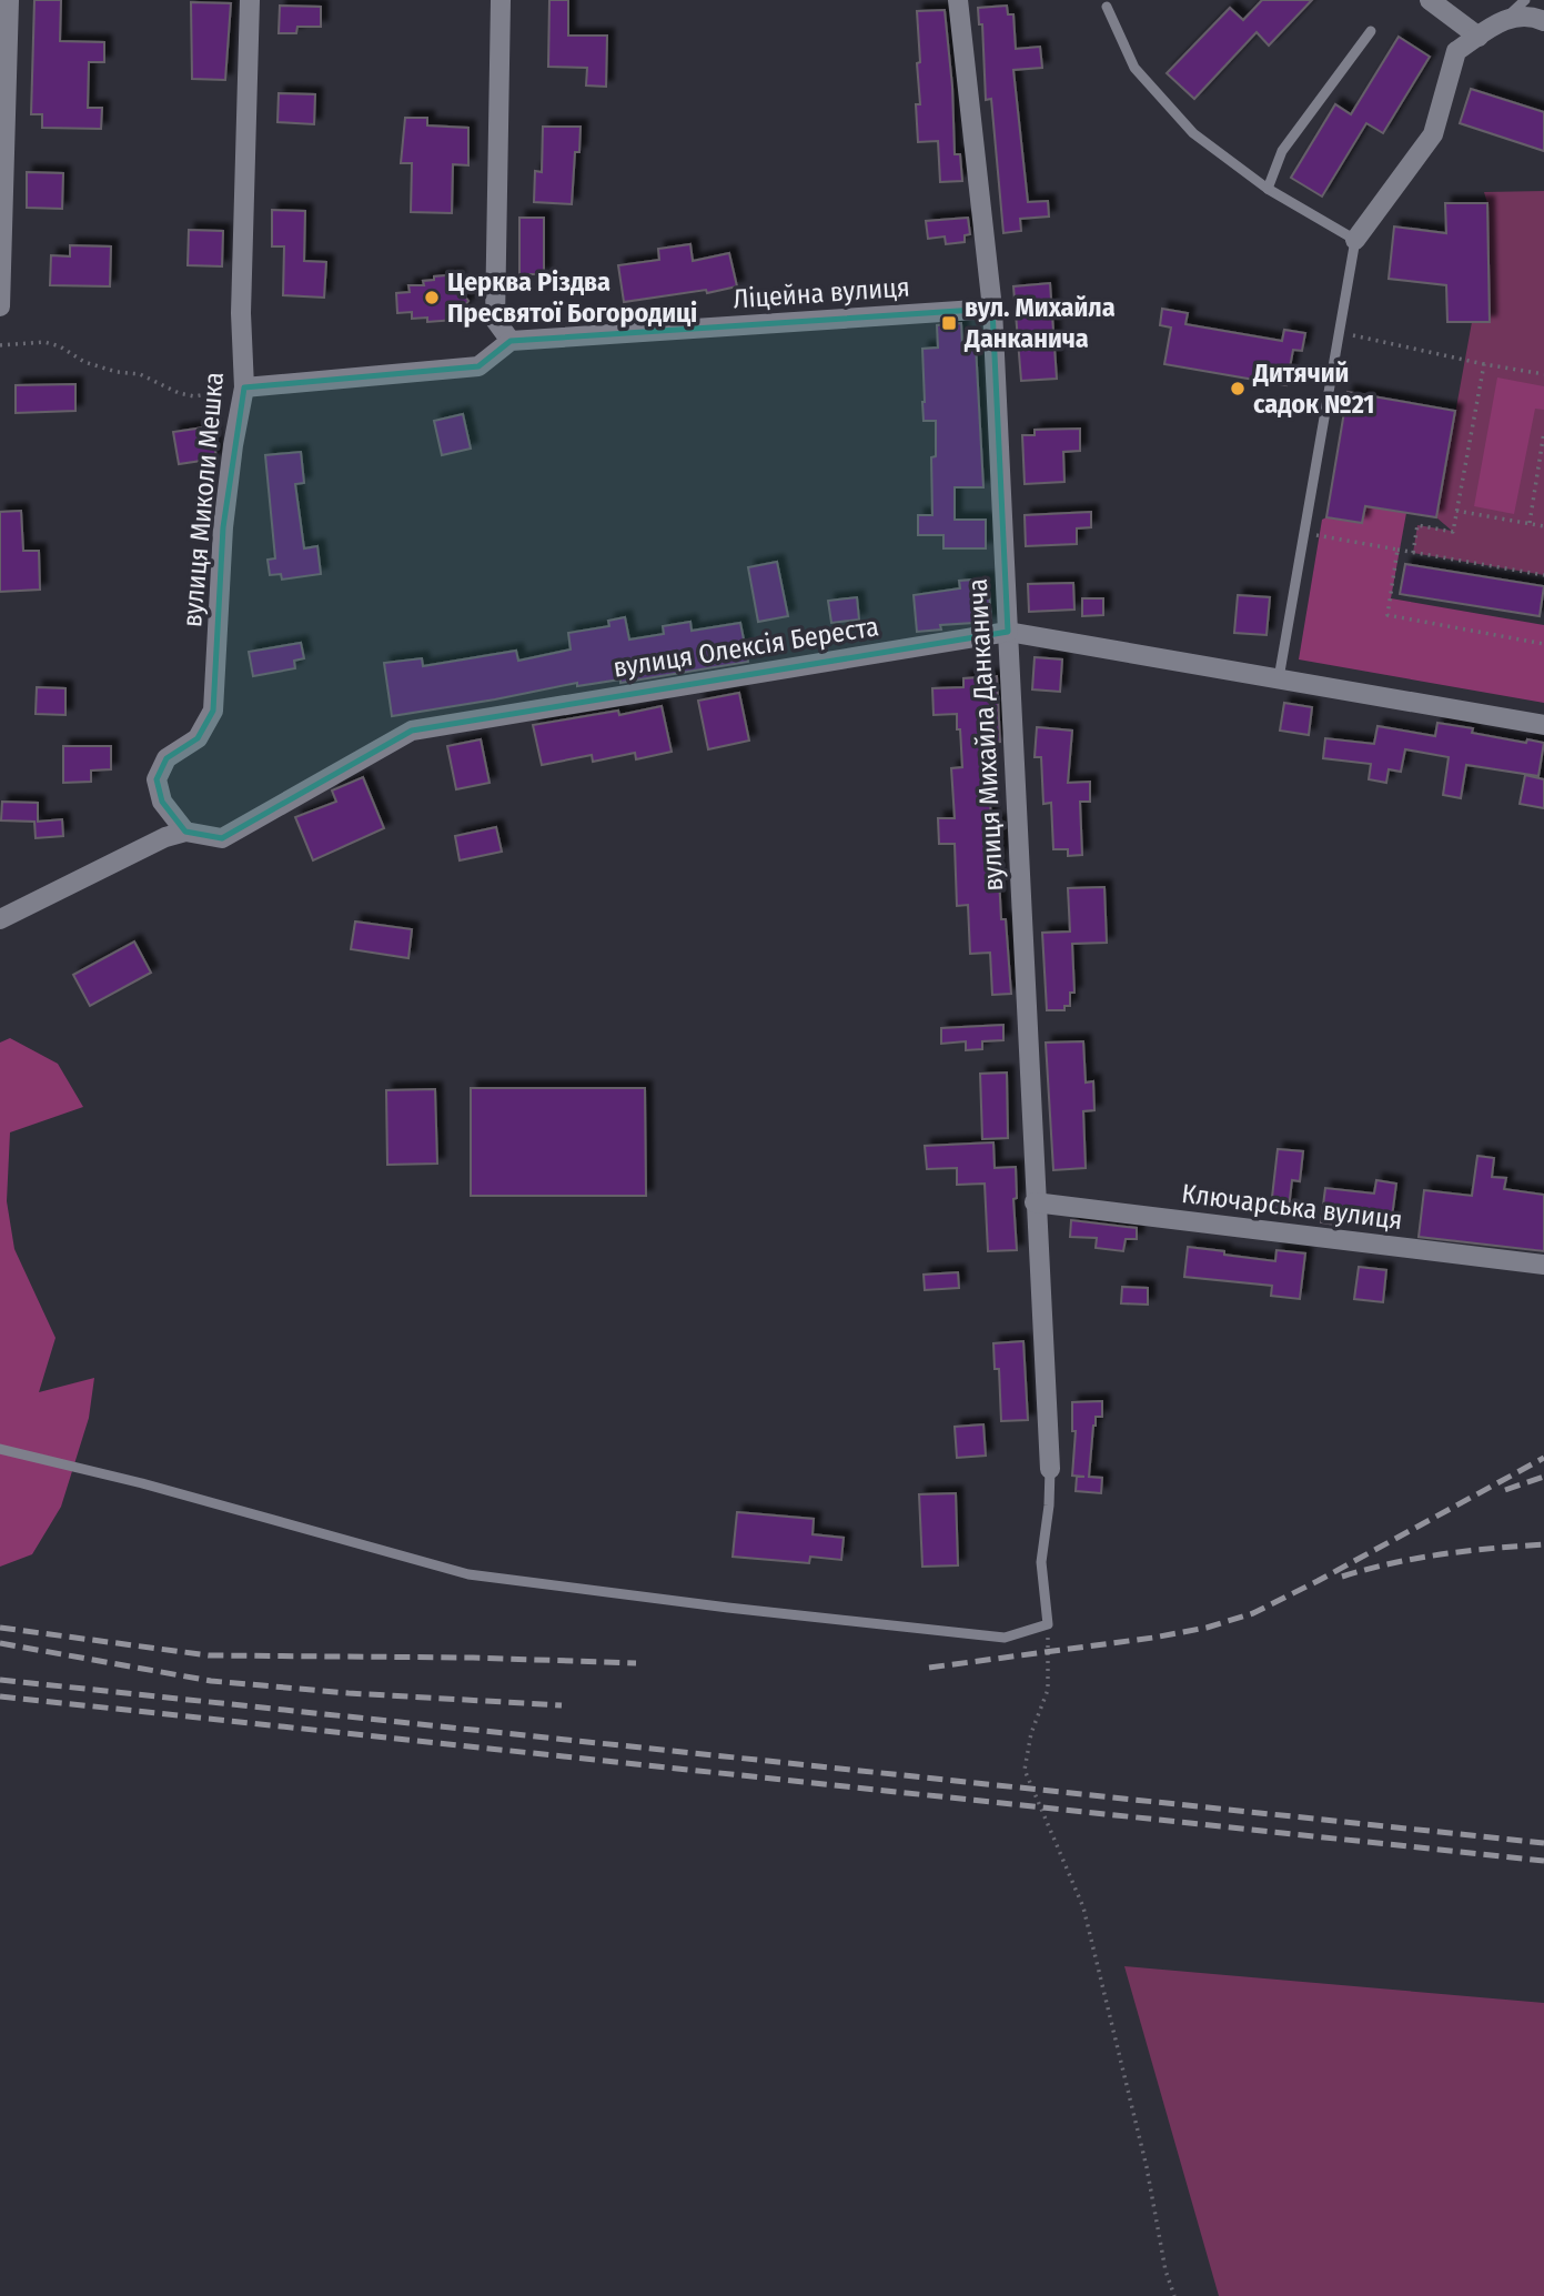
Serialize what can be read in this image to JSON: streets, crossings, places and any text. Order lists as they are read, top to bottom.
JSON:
{
  "streets": {
    "street": [
      "Ліцейна вулиця",
      "вулиця Миколи Мешка",
      "вулиця Олексія Береста",
      "вулиця Михайла Данканича",
      "Ключарська вулиця"
    ]
  },
  "crossings": [
    ["Ліцейна вулиця", "вулиця Михайла Данканича"],
    ["вулиця Миколи Мешка", "вулиця Олексія Береста"],
    ["вулиця Олексія Береста", "вулиця Михайла Данканича"],
    ["вулиця Михайла Данканича", "Ключарська вулиця"]
  ],
  "places": {
    "other": ["Церква Різдва Пресвятої Богородиці", "Дитячий садок №21"],
    "transit": ["вул. Михайла Данканича"]
  }
}
